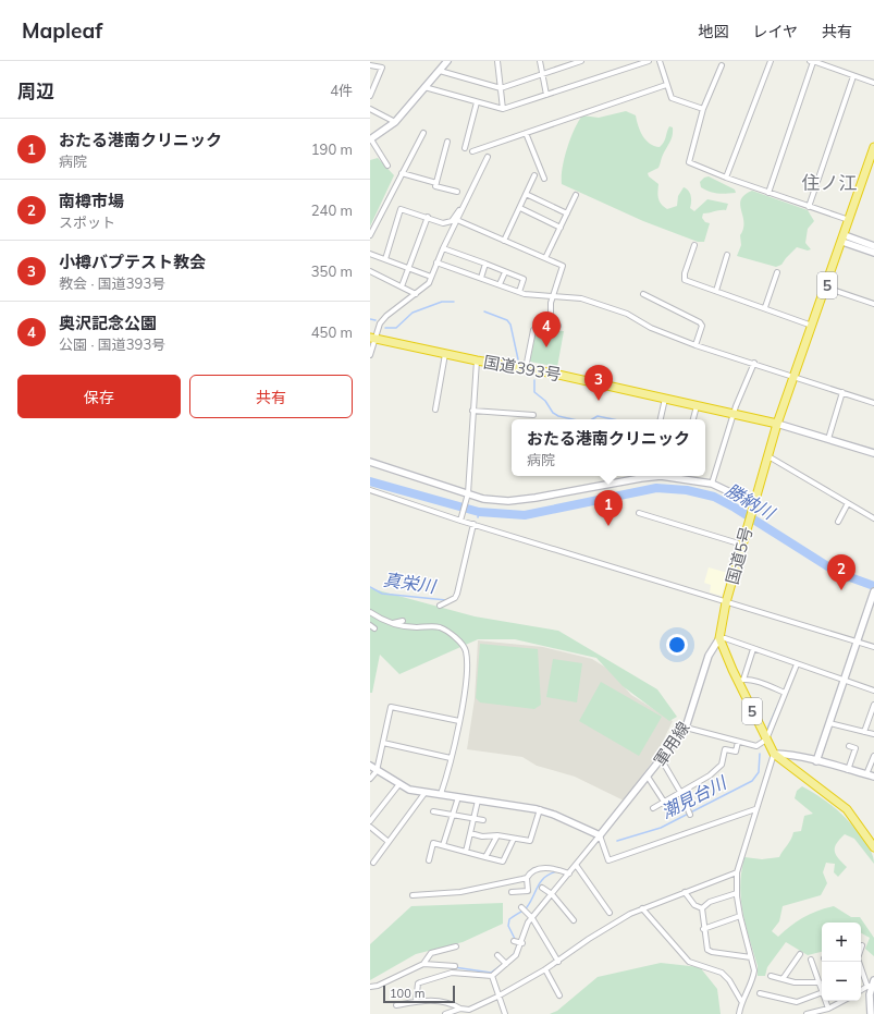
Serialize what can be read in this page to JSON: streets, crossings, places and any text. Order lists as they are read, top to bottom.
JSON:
{
  "streets": {
    "highway": ["5", "国道393号", "国道5号"],
    "street": ["軍用線"]
  },
  "crossings": [
    ["5", "国道5号"],
    ["5", "軍用線"],
    ["国道393号", "国道5号"],
    ["国道5号", "軍用線"]
  ],
  "districts": ["住ノ江"],
  "water": ["勝納川", "真栄川", "潮見台川"],
  "scale_bar": "100 m",
  "page": {
    "header": "Mapleaf",
    "nav": ["地図", "レイヤ", "共有"],
    "heading": ["周辺", "4件"],
    "list": [
      {
        "mark": "1",
        "name": "おたる港南クリニック",
        "note": "病院",
        "value": "190 m"
      },
      {
        "mark": "2",
        "name": "南樽市場",
        "note": "スポット",
        "value": "240 m"
      },
      {
        "mark": "3",
        "name": "小樽バプテスト教会",
        "note": "教会 · 国道393号",
        "value": "350 m"
      },
      {
        "mark": "4",
        "name": "奥沢記念公園",
        "note": "公園 · 国道393号",
        "value": "450 m"
      }
    ],
    "pins": [
      "4",
      "3",
      "1",
      "2"
    ],
    "buttons": ["保存", "共有"],
    "popup": ["おたる港南クリニック", "病院"],
    "map_buttons": ["+", "−"],
    "scale": "100 m"
  }
}
